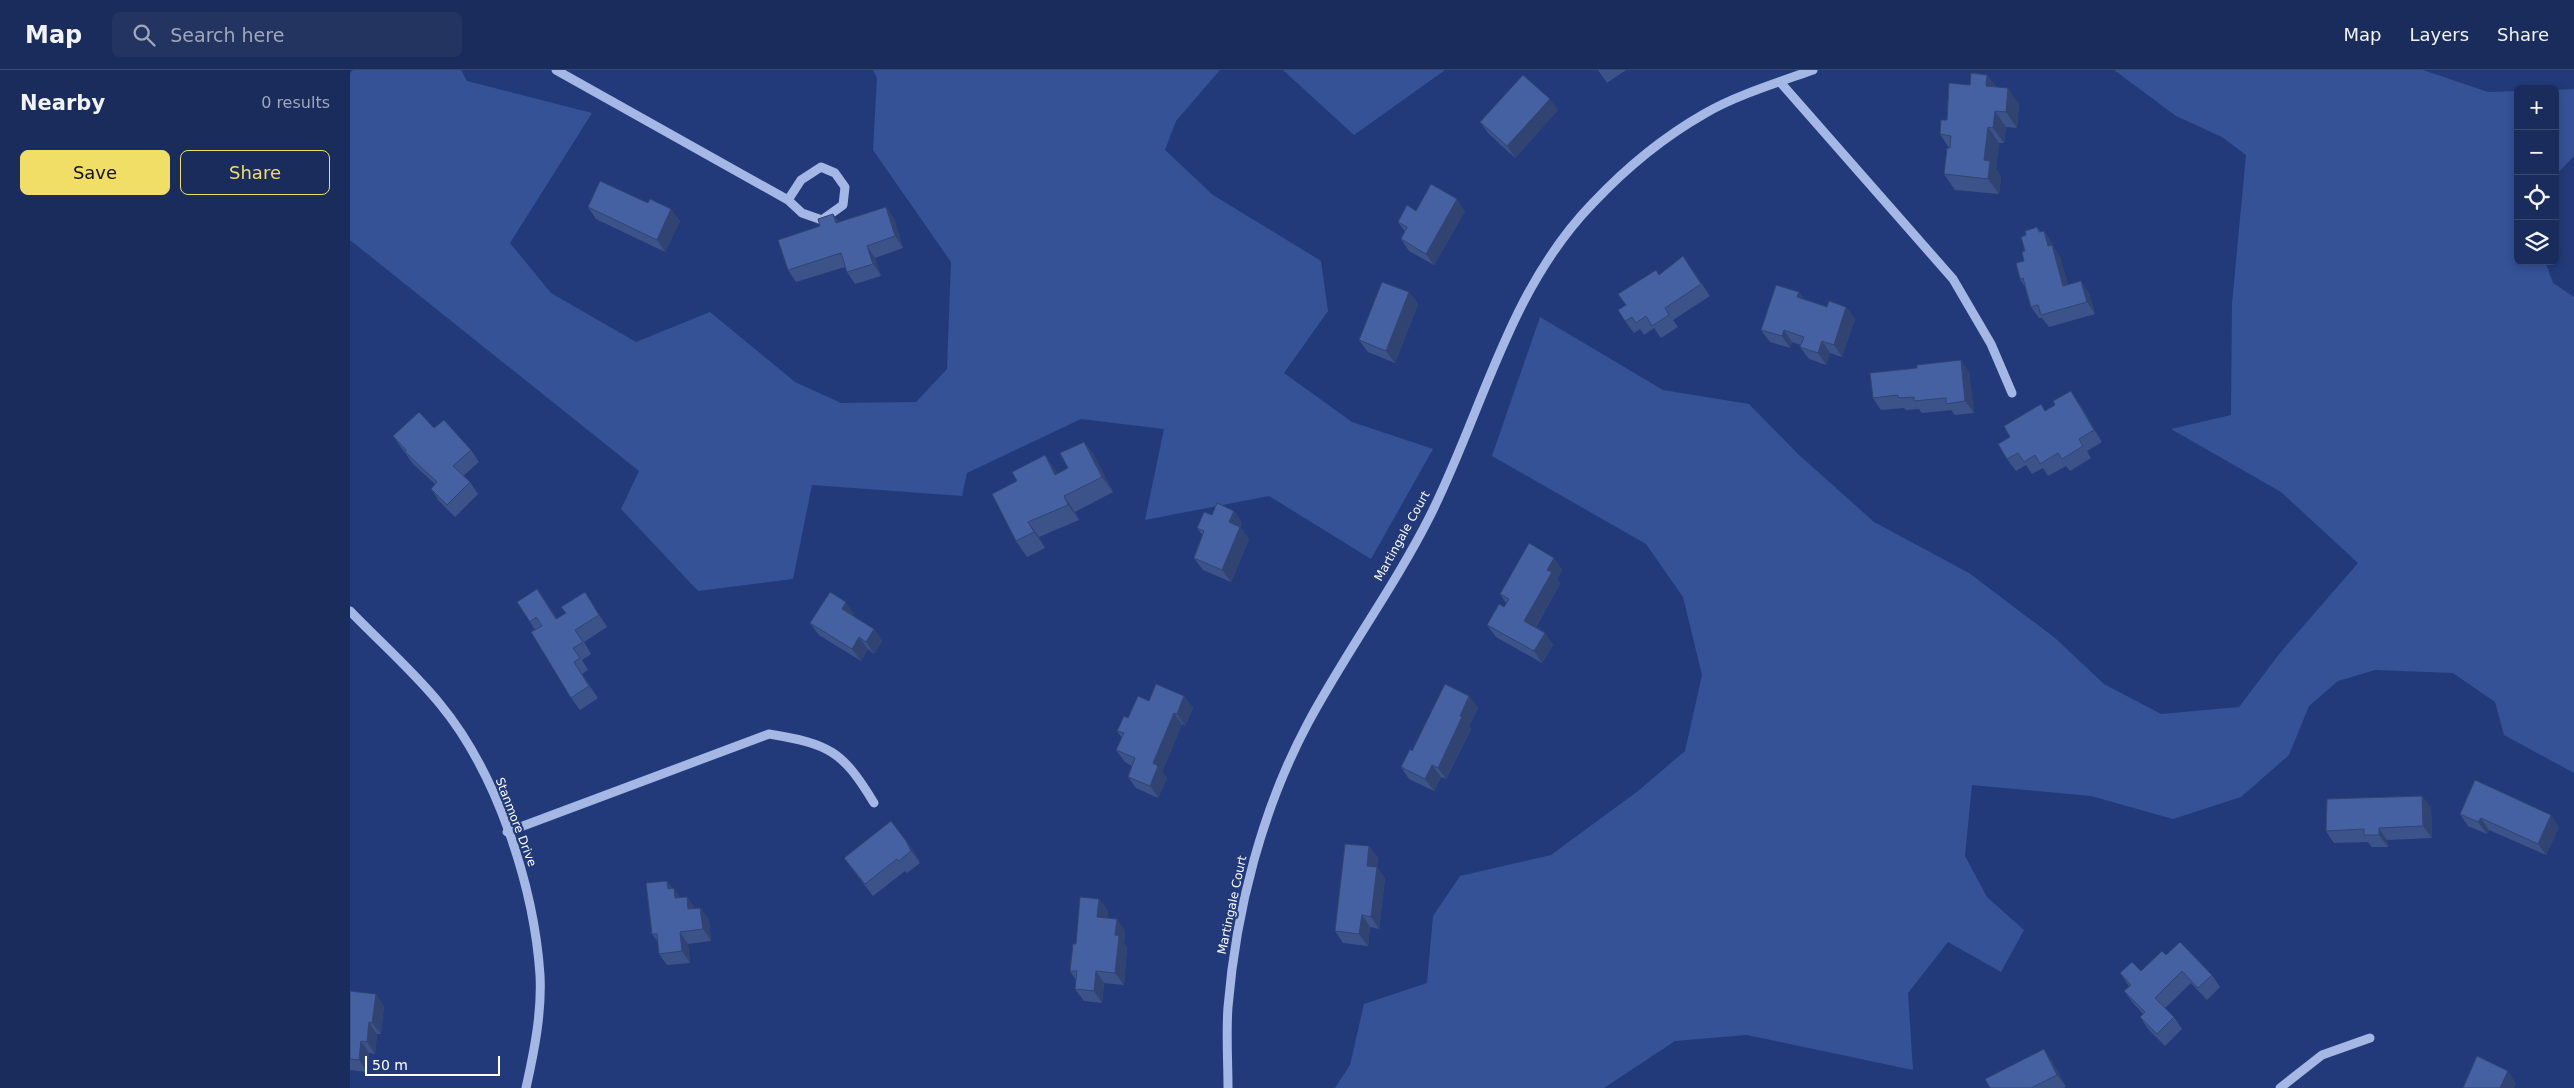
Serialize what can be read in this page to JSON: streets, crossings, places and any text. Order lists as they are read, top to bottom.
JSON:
{
  "streets": {
    "street": ["Martingale Court", "Stanmore Drive"]
  },
  "scale_bar": "50 m",
  "page": {
    "header": "Map",
    "search": "Search here",
    "nav": ["Map", "Layers", "Share"],
    "heading": ["Nearby", "0 results"],
    "map_buttons": ["+", "−"],
    "buttons": ["Save", "Share"],
    "scale": "50 m"
  }
}
